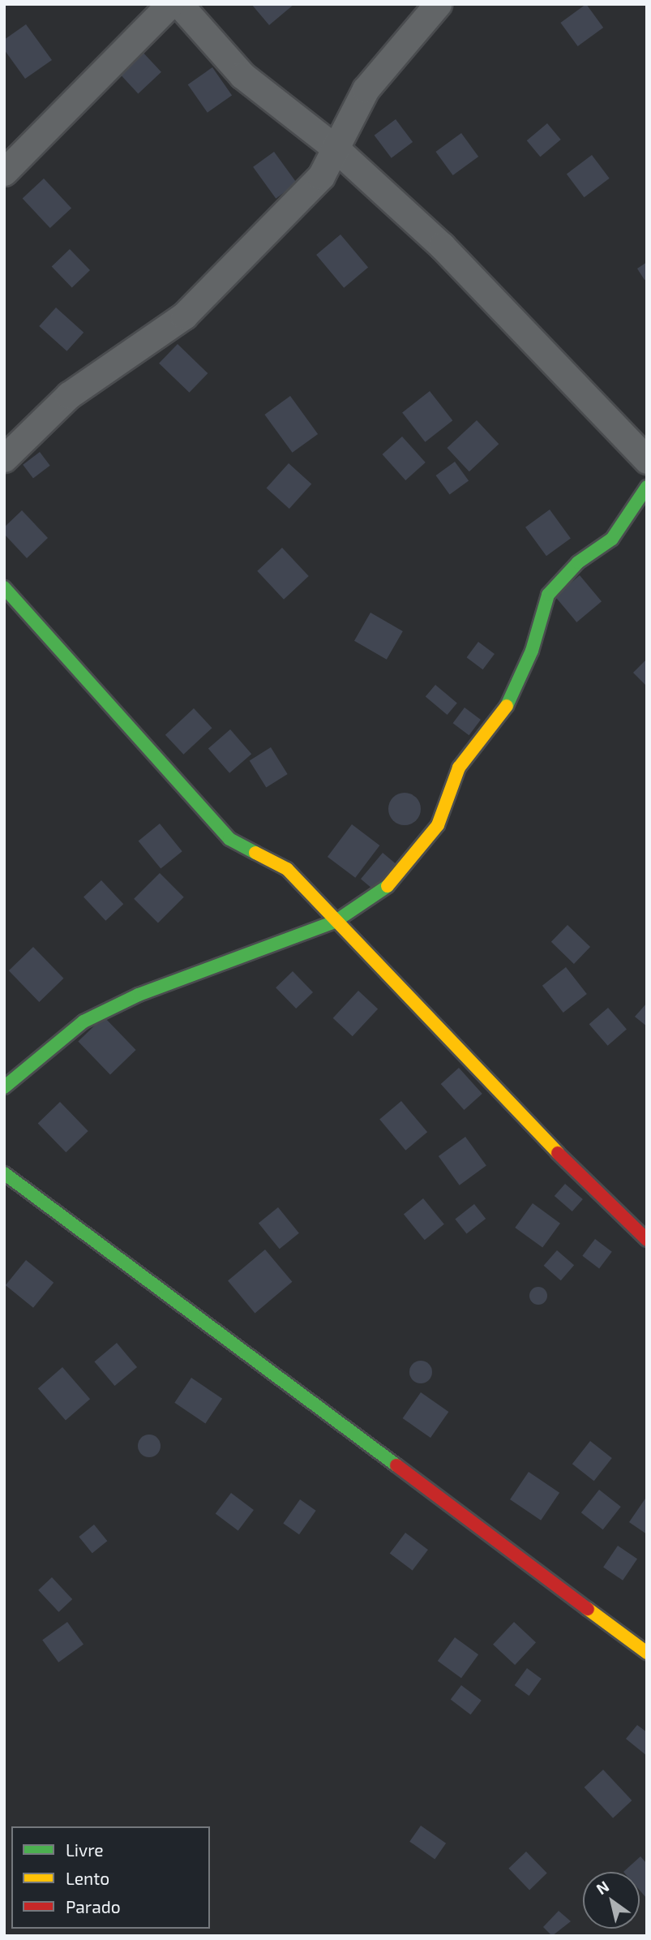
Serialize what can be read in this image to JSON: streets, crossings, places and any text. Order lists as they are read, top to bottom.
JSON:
{
  "legend": ["Livre", "Lento", "Parado"],
  "north": "top left"
}
